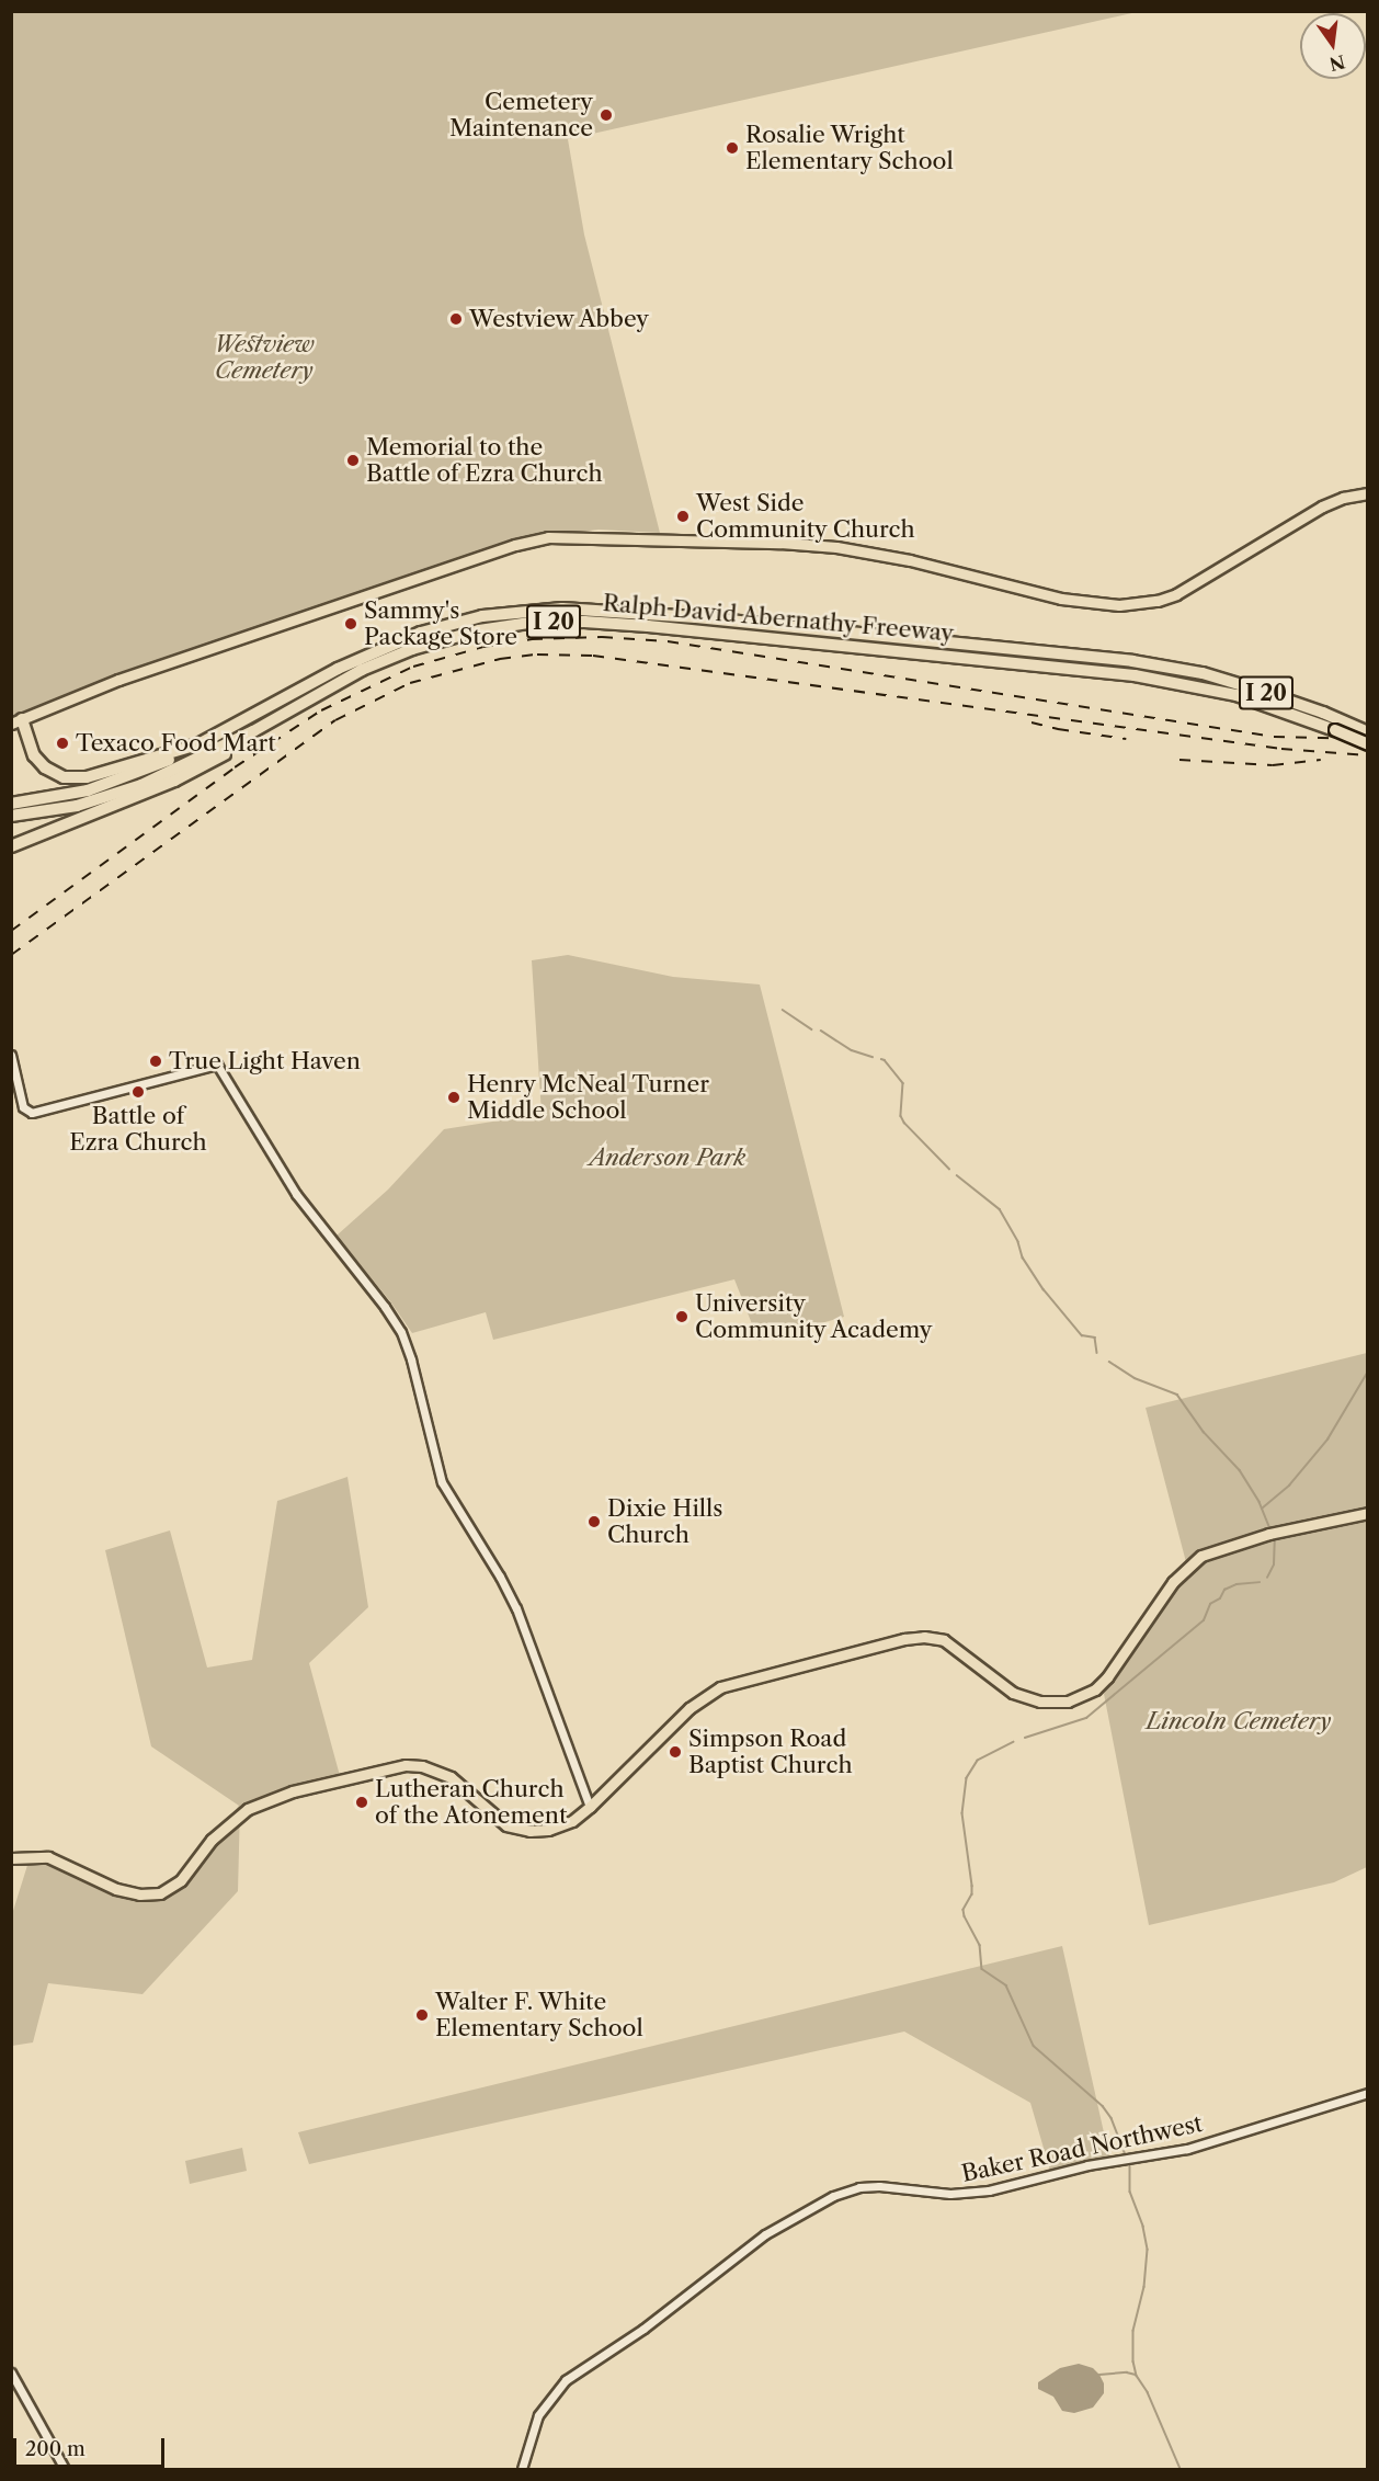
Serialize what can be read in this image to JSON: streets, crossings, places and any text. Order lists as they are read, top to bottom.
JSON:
{
  "streets": {
    "highway": ["Ralph David Abernathy Freeway", "I 20"],
    "street": ["Baker Road Northwest"]
  },
  "crossings": [
    ["Ralph David Abernathy Freeway", "I 20"]
  ],
  "parks": ["Westview Cemetery", "Anderson Park", "Lincoln Cemetery"],
  "places": [
    "Cemetery Maintenance",
    "Rosalie Wright Elementary School",
    "Westview Abbey",
    "Memorial to the Battle of Ezra Church",
    "West Side Community Church",
    "Sammy's Package Store",
    "Texaco Food Mart",
    "True Light Haven",
    "Battle of Ezra Church",
    "Henry McNeal Turner Middle School",
    "University Community Academy",
    "Dixie Hills Church",
    "Simpson Road Baptist Church",
    "Lutheran Church of the Atonement",
    "Walter F. White Elementary School"
  ],
  "scale_bar": "200 m",
  "north": "bottom"
}
